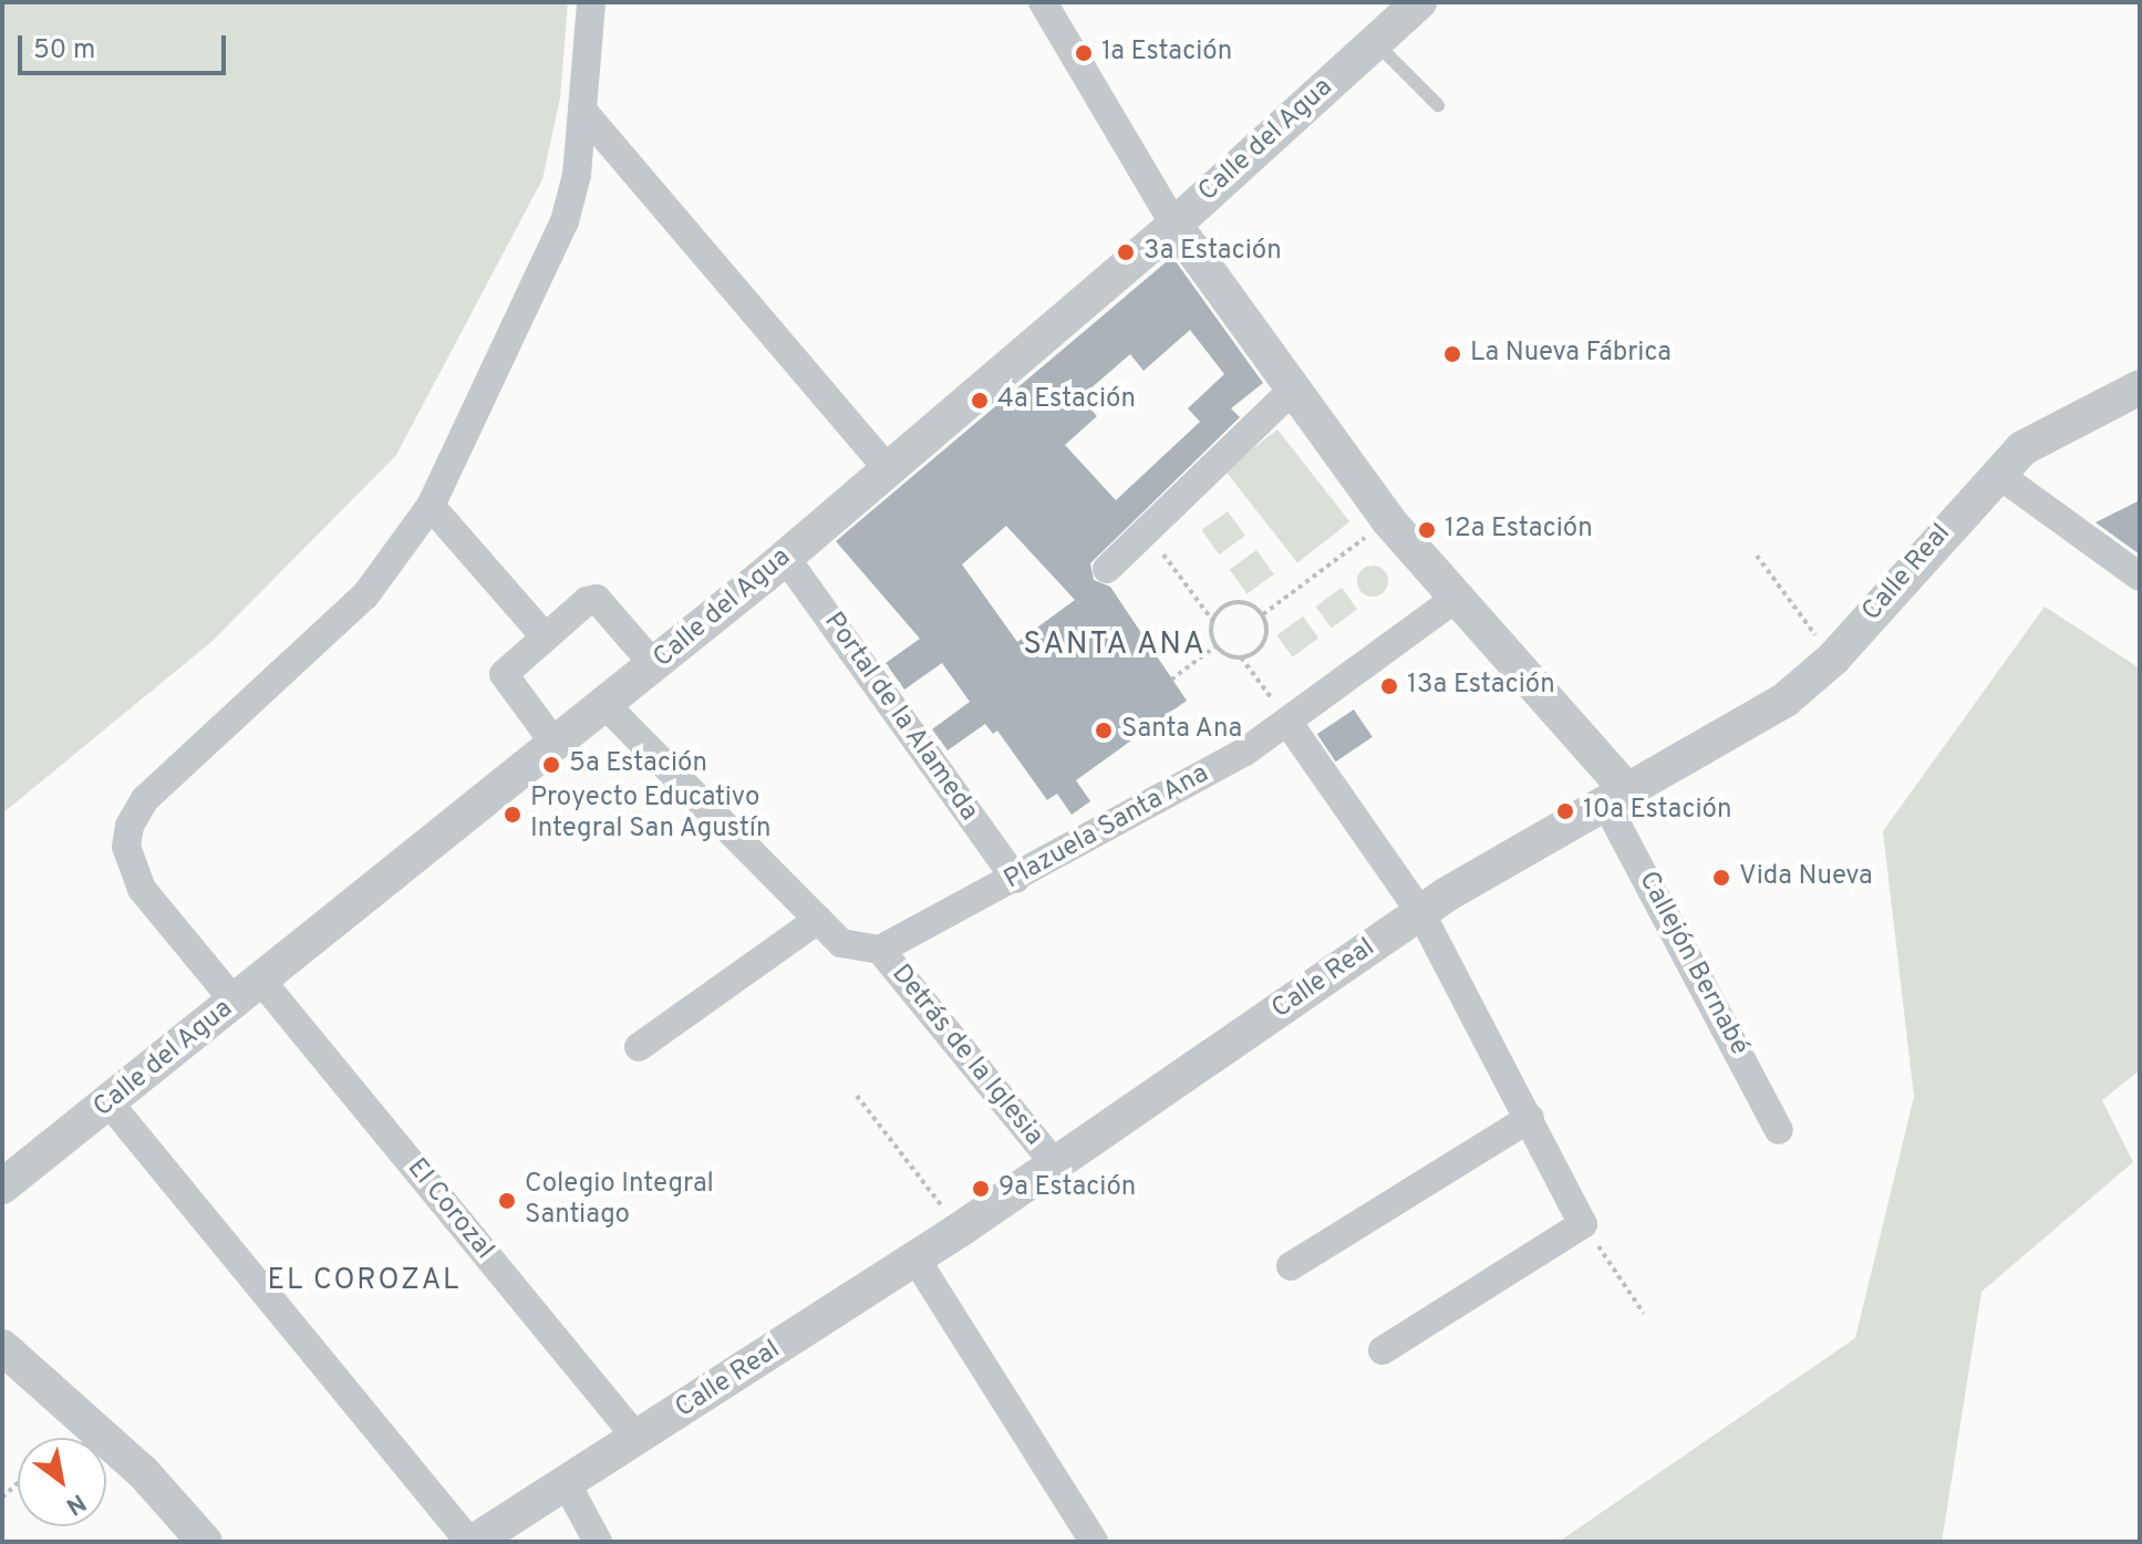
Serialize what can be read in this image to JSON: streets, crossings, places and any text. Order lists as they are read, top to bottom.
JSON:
{
  "streets": {
    "street": [
      "Calle del Agua",
      "Calle Real",
      "Portal de la Alameda",
      "Plazuela Santa Ana",
      "Callejón Bernabé",
      "Detrás de la Iglesia",
      "El Corozal"
    ]
  },
  "crossings": [
    ["Calle del Agua", "Portal de la Alameda"],
    ["Calle del Agua", "Detrás de la Iglesia"],
    ["Calle del Agua", "El Corozal"],
    ["Calle Real", "Callejón Bernabé"],
    ["Calle Real", "Detrás de la Iglesia"],
    ["Calle Real", "El Corozal"],
    ["Portal de la Alameda", "Plazuela Santa Ana"],
    ["Plazuela Santa Ana", "Detrás de la Iglesia"]
  ],
  "districts": ["SANTA ANA", "EL COROZAL"],
  "places": [
    "1a Estación",
    "3a Estación",
    "La Nueva Fábrica",
    "4a Estación",
    "12a Estación",
    "13a Estación",
    "Santa Ana",
    "5a Estación",
    "10a Estación",
    "Proyecto Educativo Integral San Agustín",
    "Vida Nueva",
    "9a Estación",
    "Colegio Integral Santiago"
  ],
  "scale_bar": "50 m",
  "north": "bottom right"
}
